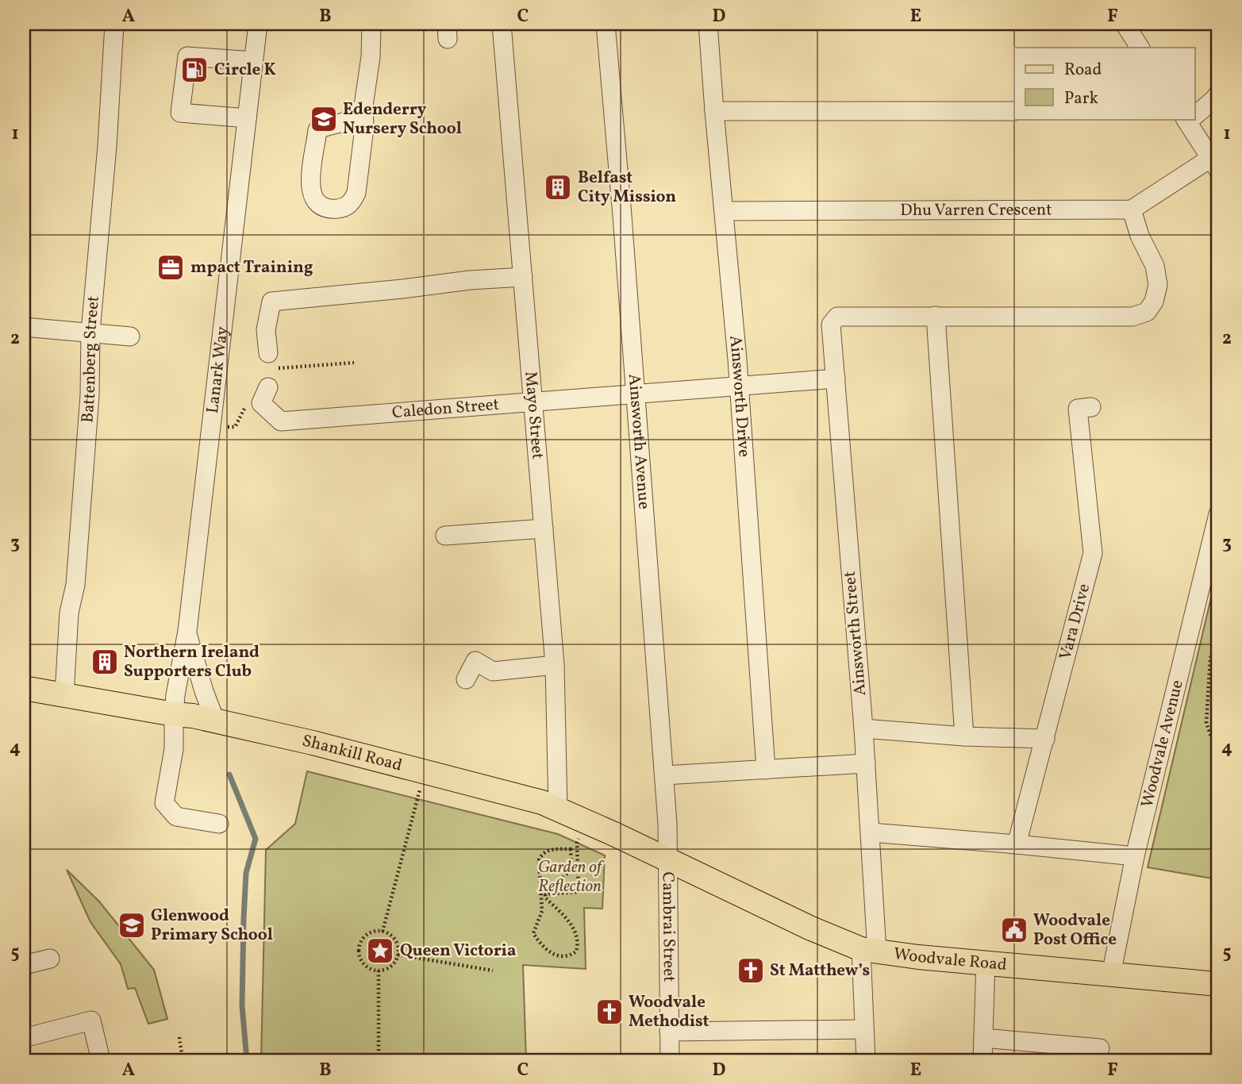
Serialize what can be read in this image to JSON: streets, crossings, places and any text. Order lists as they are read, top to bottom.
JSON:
{
  "streets": {
    "main road": ["Shankill Road", "Woodvale Road"],
    "street": [
      "Dhu Varren Crescent",
      "Battenberg Street",
      "Lanark Way",
      "Ainsworth Drive",
      "Caledon Street",
      "Mayo Street",
      "Ainsworth Avenue",
      "Vara Drive",
      "Ainsworth Street",
      "Woodvale Avenue",
      "Cambrai Street"
    ]
  },
  "crossings": [
    ["Dhu Varren Crescent", "Ainsworth Drive"],
    ["Battenberg Street", "Shankill Road"],
    ["Lanark Way", "Shankill Road"],
    ["Ainsworth Drive", "Caledon Street"],
    ["Caledon Street", "Mayo Street"],
    ["Caledon Street", "Ainsworth Avenue"],
    ["Caledon Street", "Ainsworth Street"],
    ["Mayo Street", "Shankill Road"],
    ["Ainsworth Avenue", "Shankill Road"],
    ["Ainsworth Avenue", "Cambrai Street"],
    ["Ainsworth Avenue", "Woodvale Road"],
    ["Ainsworth Street", "Woodvale Road"],
    ["Woodvale Avenue", "Woodvale Road"],
    ["Shankill Road", "Cambrai Street"],
    ["Shankill Road", "Woodvale Road"],
    ["Cambrai Street", "Woodvale Road"]
  ],
  "parks": ["Garden of Reflection"],
  "places": {
    "fuel station": ["Circle K"],
    "school or university": ["Edenderry Nursery School", "Glenwood Primary School"],
    "building": ["Belfast City Mission", "Northern Ireland Supporters Club"],
    "office": ["mpact Training"],
    "public building": ["Woodvale Post Office"],
    "place": ["Queen Victoria"],
    "church": ["St Matthew’s", "Woodvale Methodist"]
  },
  "legend": ["Road", "Park"],
  "grid": {
    "columns": [
      "A",
      "B",
      "C",
      "D",
      "E",
      "F"
    ],
    "rows": [
      "1",
      "2",
      "3",
      "4",
      "5"
    ]
  }
}
